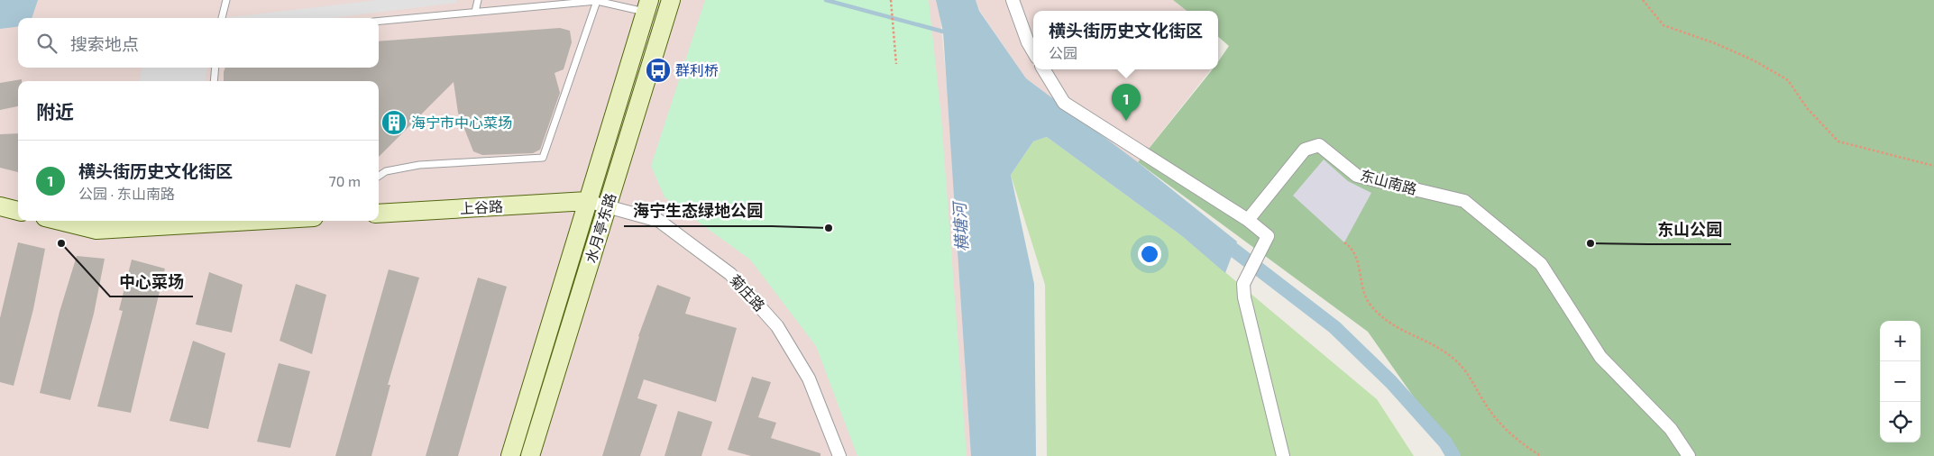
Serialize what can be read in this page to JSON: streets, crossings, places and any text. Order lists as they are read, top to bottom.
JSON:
{
  "streets": {
    "main road": ["上谷路", "水月亭东路"],
    "street": ["东山南路", "菊庄路"]
  },
  "crossings": [
    ["上谷路", "水月亭东路"],
    ["上谷路", "菊庄路"],
    ["水月亭东路", "菊庄路"]
  ],
  "water": ["横塘河"],
  "places": {
    "bus stop": ["群利桥"],
    "building": ["海宁市中心菜场"],
    "other": ["海宁生态绿地公园", "中心菜场", "东山公园"]
  },
  "page": {
    "popup": ["横头街历史文化街区", "公园"],
    "search": "搜索地点",
    "heading": "附近",
    "pins": "1",
    "list": [
      {
        "mark": "1",
        "name": "横头街历史文化街区",
        "note": "公园 · 东山南路",
        "value": "70 m"
      }
    ],
    "map_buttons": ["+", "−"]
  }
}
